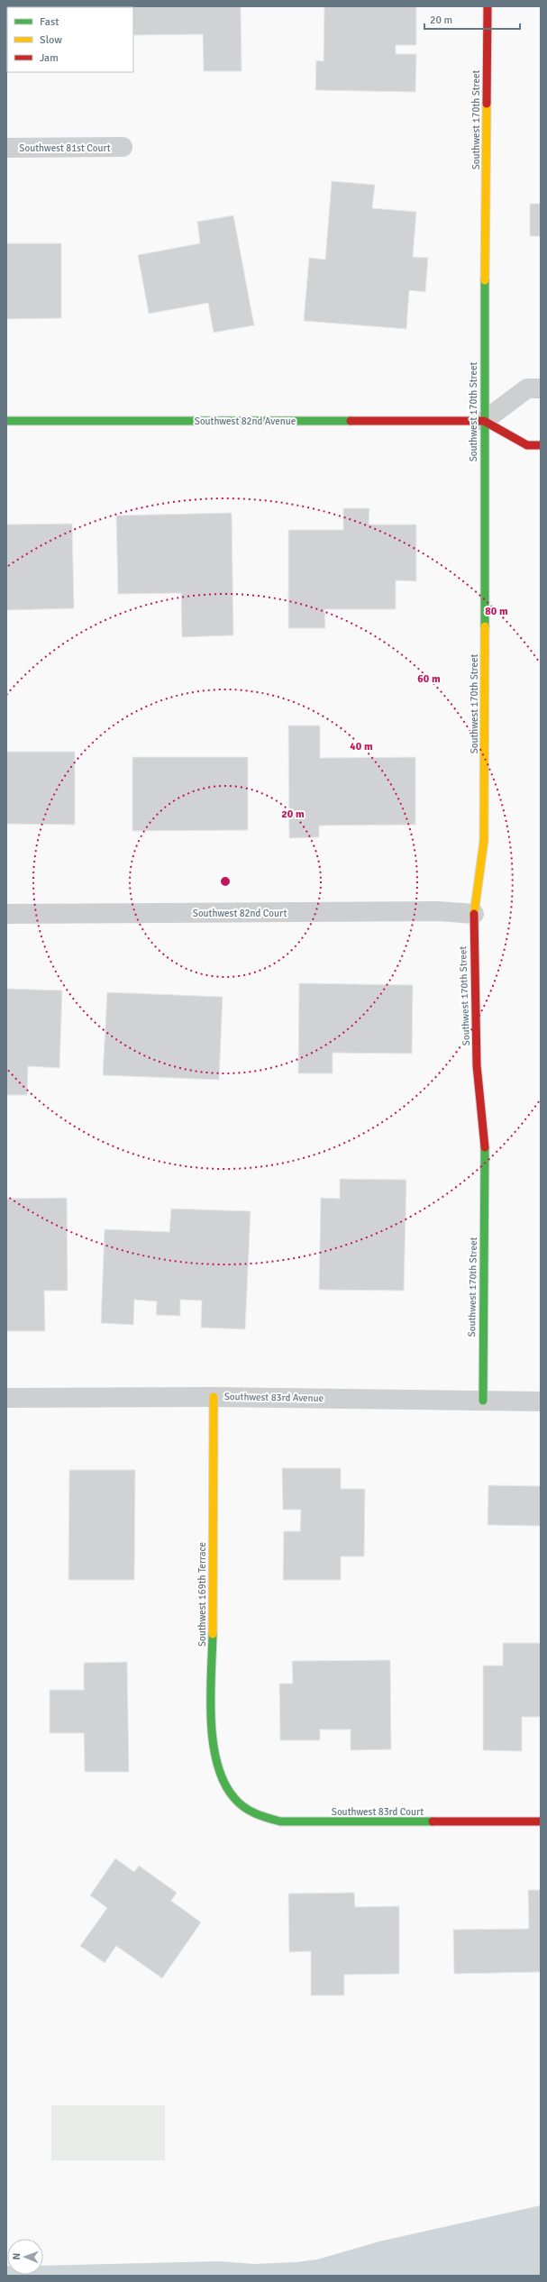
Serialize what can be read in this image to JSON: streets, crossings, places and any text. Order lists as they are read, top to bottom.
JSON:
{
  "streets": {
    "street": [
      "Southwest 170th Street",
      "Southwest 81st Court",
      "Southwest 82nd Avenue",
      "Southwest 82nd Court",
      "Southwest 83rd Avenue",
      "Southwest 169th Terrace",
      "Southwest 83rd Court"
    ]
  },
  "crossings": [
    ["Southwest 170th Street", "Southwest 82nd Avenue"],
    ["Southwest 170th Street", "Southwest 82nd Court"],
    ["Southwest 170th Street", "Southwest 83rd Avenue"],
    ["Southwest 83rd Avenue", "Southwest 169th Terrace"],
    ["Southwest 169th Terrace", "Southwest 83rd Court"]
  ],
  "legend": ["Fast", "Slow", "Jam"],
  "scale_bar": "20 m",
  "north": "left",
  "rings": [
    "80 m",
    "60 m",
    "40 m",
    "20 m"
  ]
}
